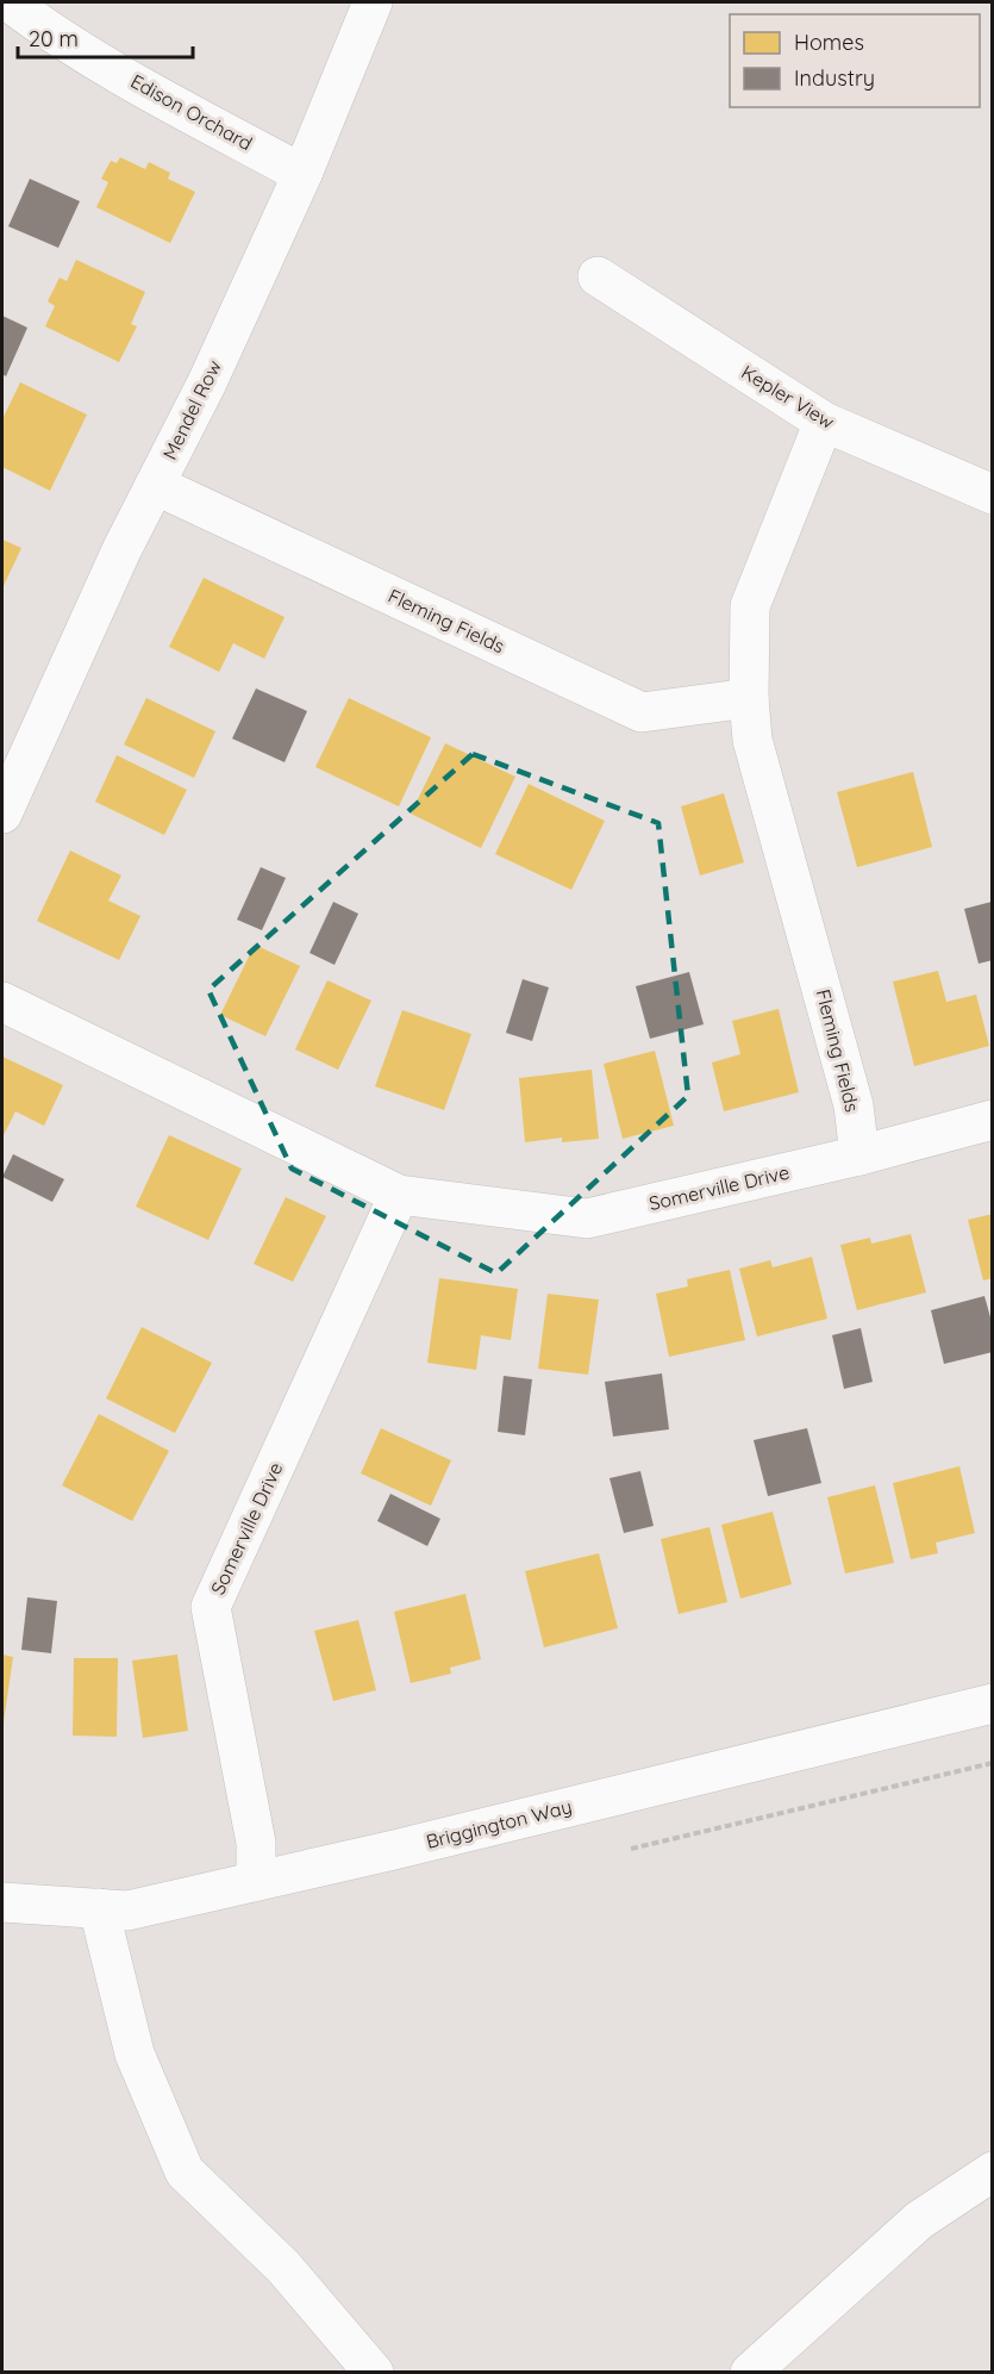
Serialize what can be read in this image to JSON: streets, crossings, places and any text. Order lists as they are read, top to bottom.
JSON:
{
  "streets": {
    "street": [
      "Edison Orchard",
      "Kepler View",
      "Mendel Row",
      "Fleming Fields",
      "Somerville Drive",
      "Briggington Way"
    ]
  },
  "crossings": [
    ["Edison Orchard", "Mendel Row"],
    ["Kepler View", "Fleming Fields"],
    ["Mendel Row", "Fleming Fields"],
    ["Fleming Fields", "Somerville Drive"],
    ["Somerville Drive", "Briggington Way"]
  ],
  "legend": ["Homes", "Industry"],
  "scale_bar": "20 m"
}
